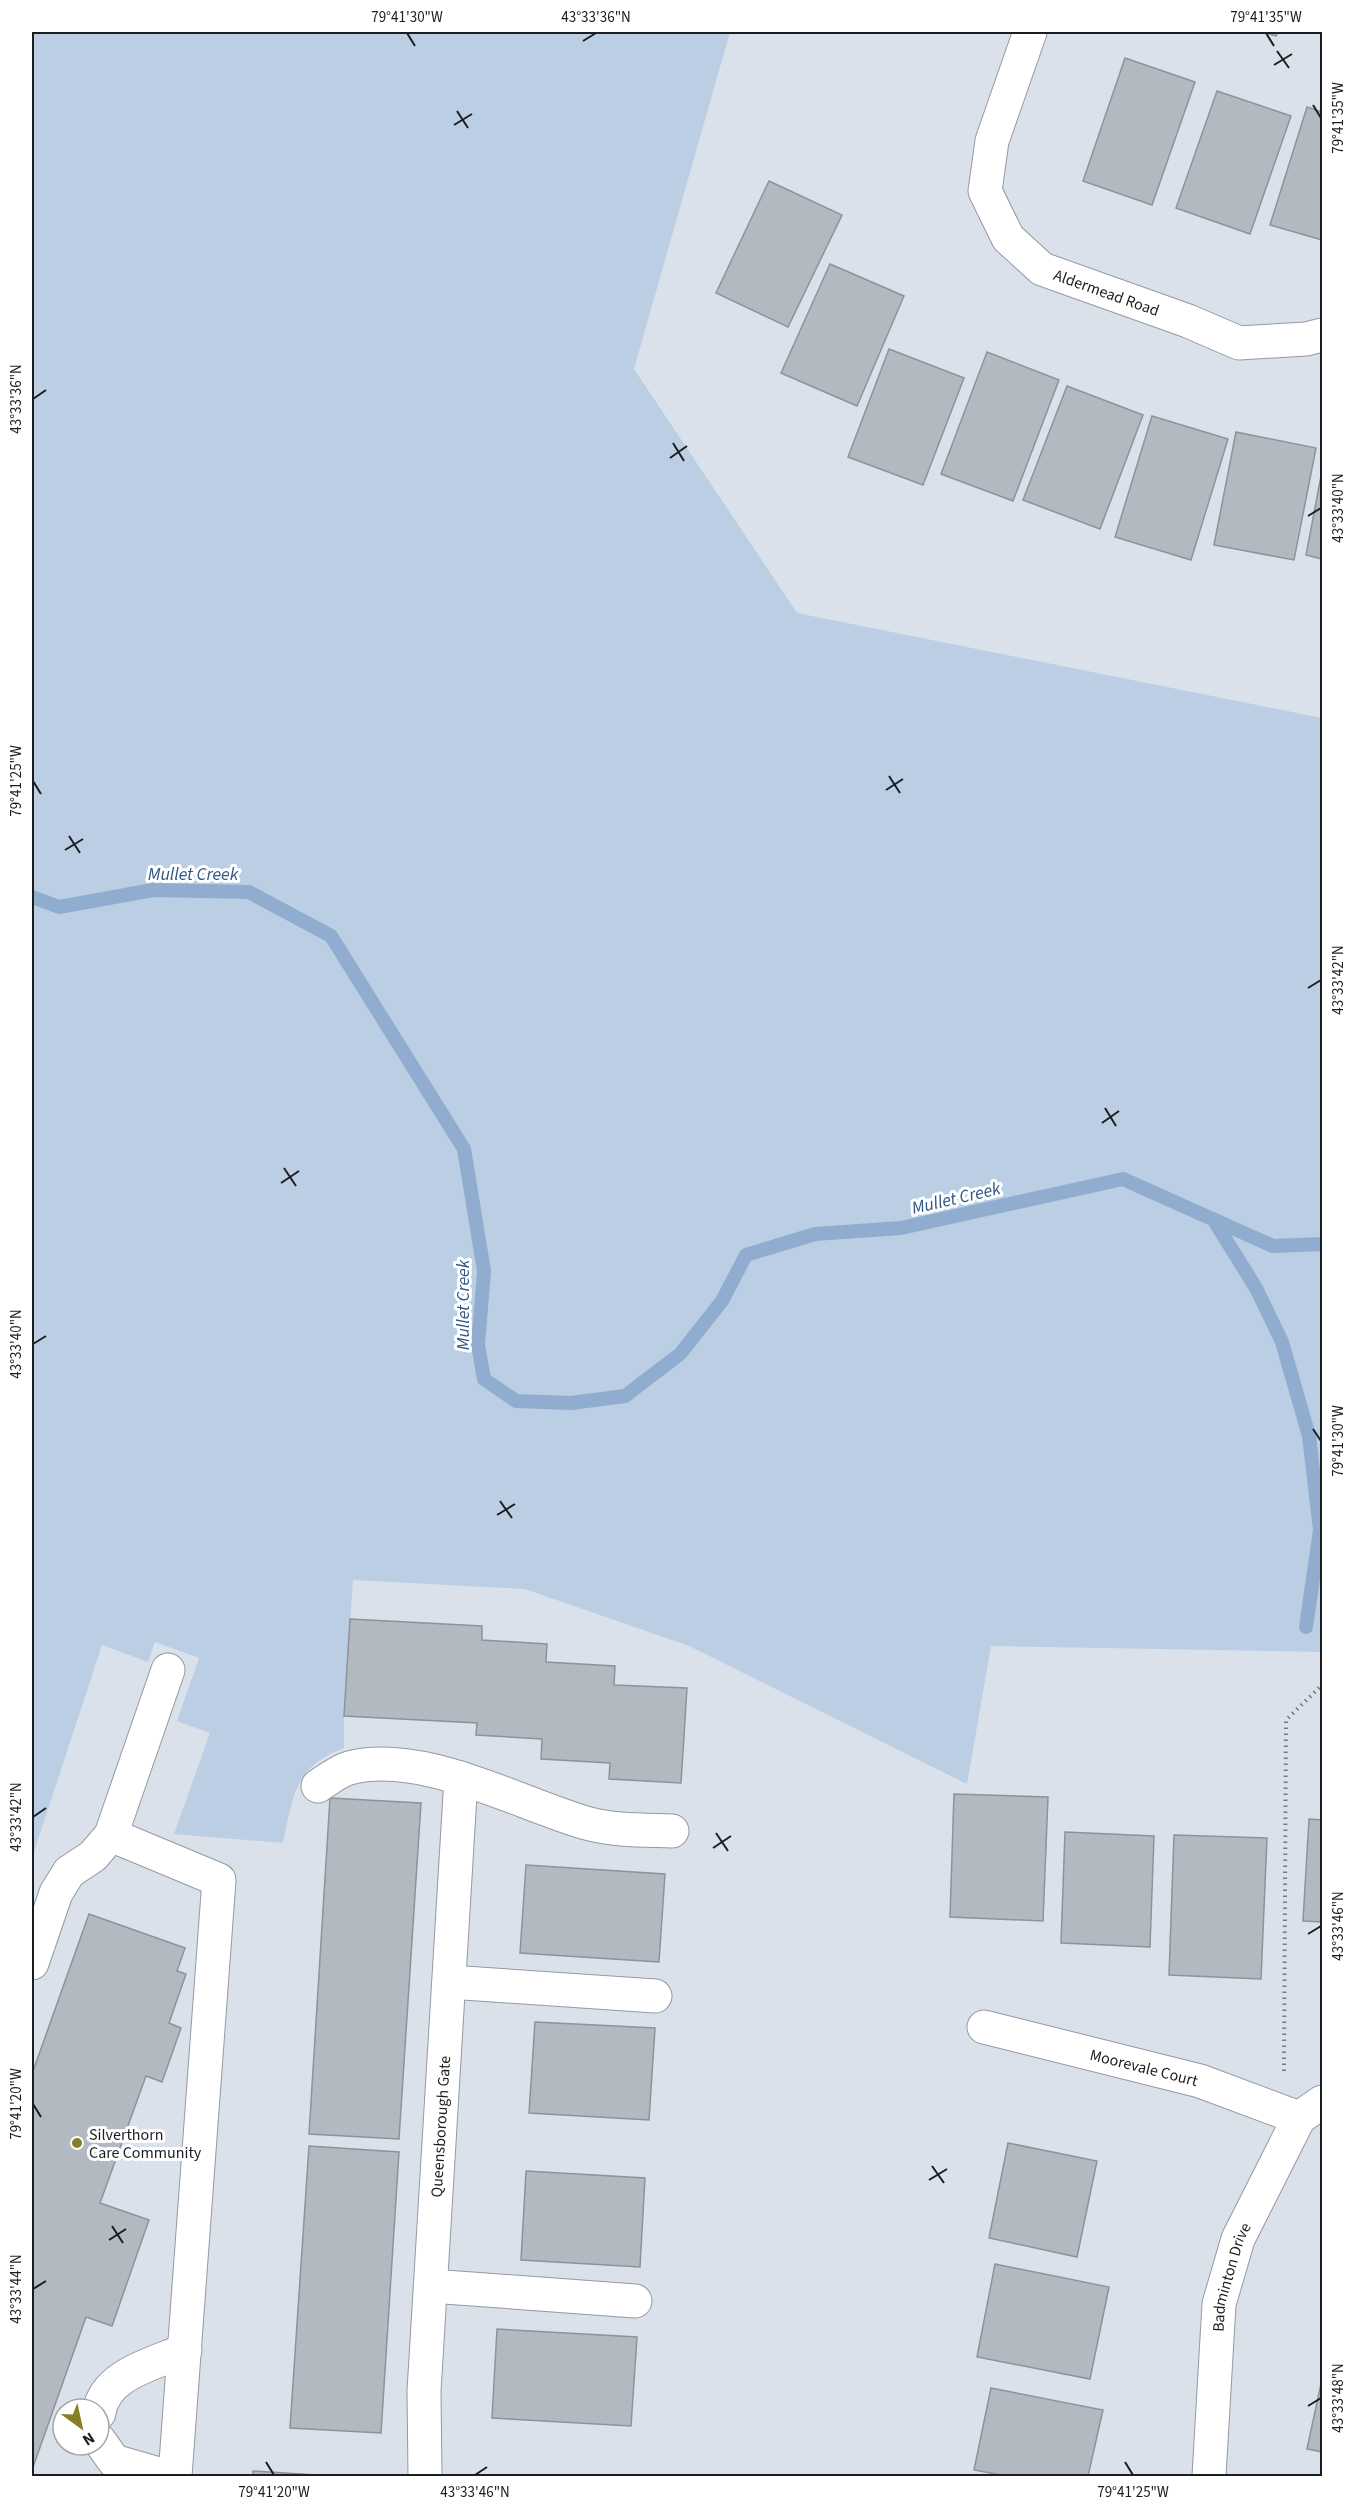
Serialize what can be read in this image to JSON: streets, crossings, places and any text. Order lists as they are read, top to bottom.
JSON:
{
  "streets": {
    "street": [
      "Aldermead Road",
      "Moorevale Court",
      "Queensborough Gate",
      "Badminton Drive"
    ]
  },
  "crossings": [
    ["Moorevale Court", "Badminton Drive"]
  ],
  "water": ["Mullet Creek"],
  "places": ["Silverthorn Care Community"],
  "north": "bottom right",
  "coordinates": [
    "79°41'30\"W",
    "43°33'36\"N",
    "79°41'35\"W",
    "43°33'40\"N",
    "79°41'25\"W",
    "43°33'42\"N",
    "43°33'46\"N",
    "79°41'20\"W",
    "43°33'44\"N",
    "43°33'48\"N"
  ]
}
